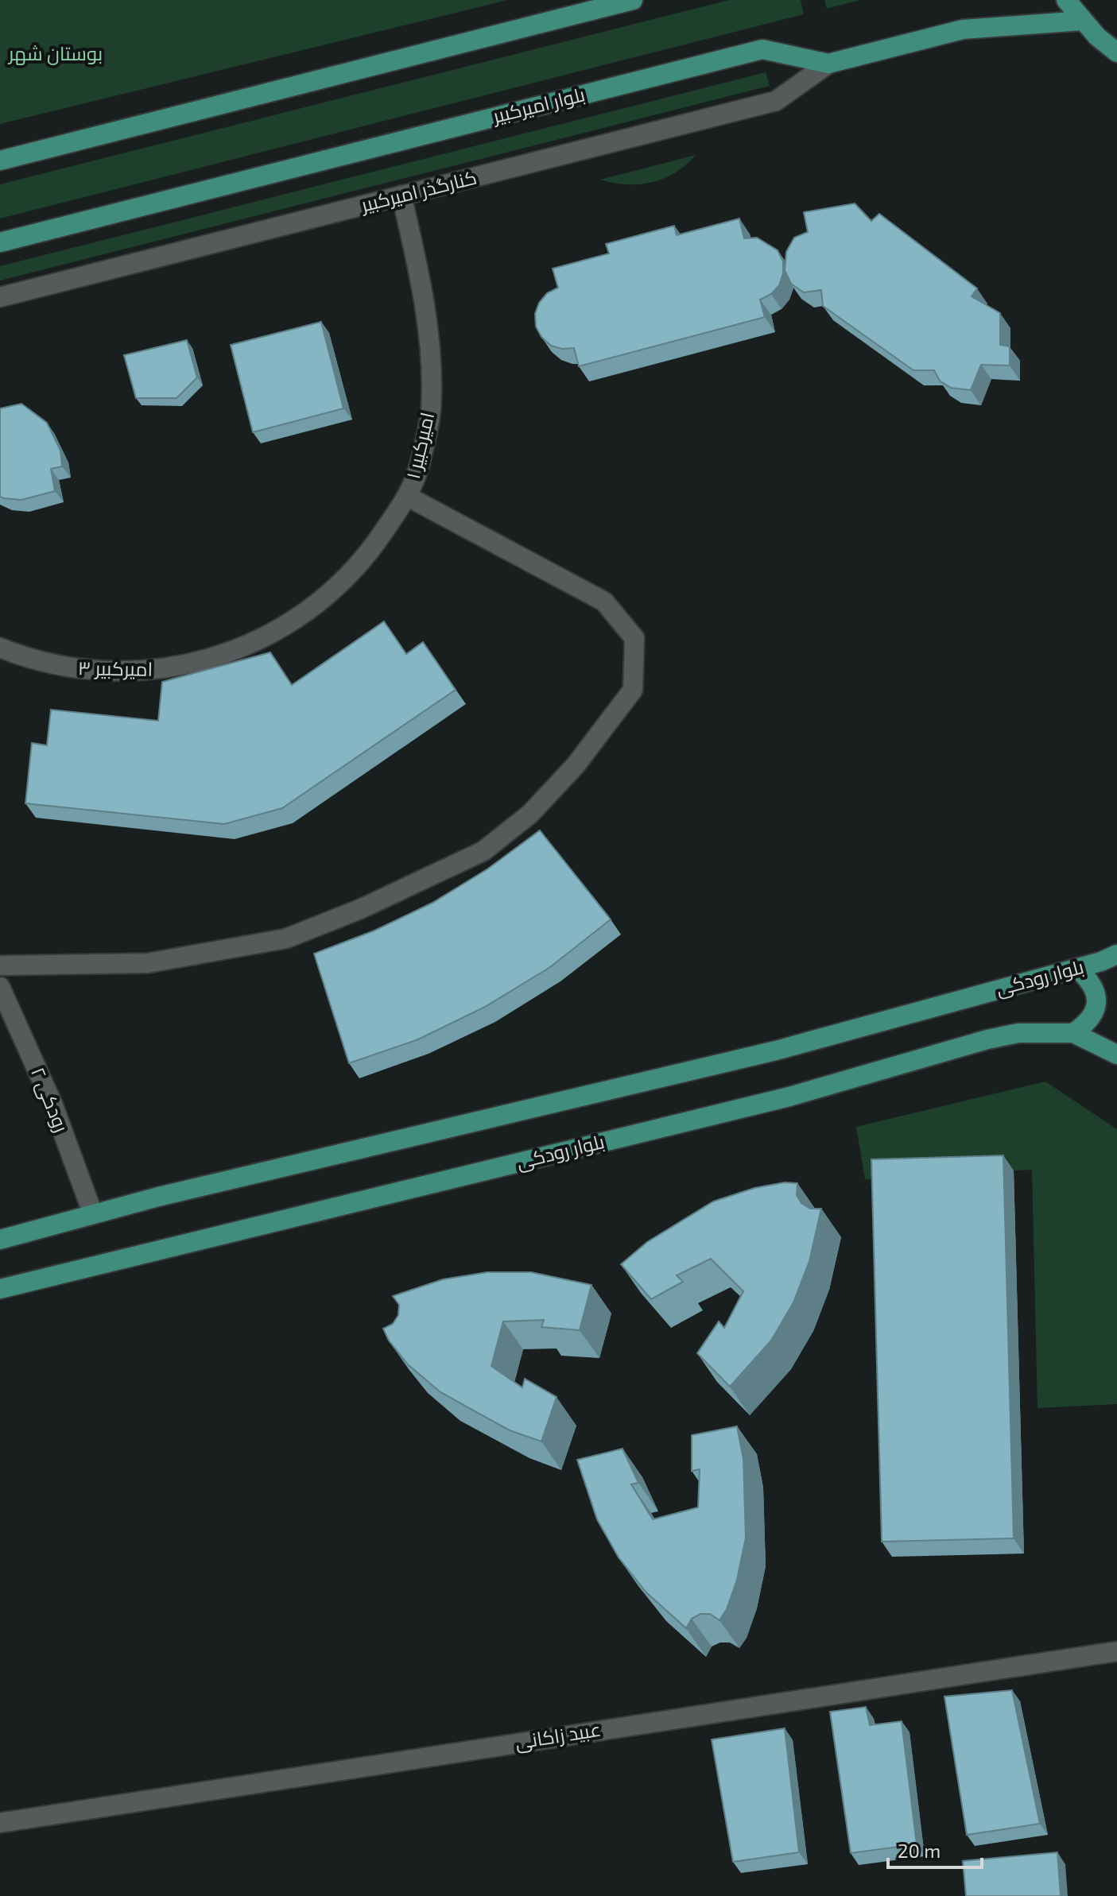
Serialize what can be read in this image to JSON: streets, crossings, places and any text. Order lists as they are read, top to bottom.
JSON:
{
  "streets": {
    "main road": ["بلوار امیرکبیر", "بلوار رودکی"],
    "street": [
      "کنارگذر امیرکبیر",
      "امیرکبیر ۱",
      "امیرکبیر ۳",
      "رودکی ۲",
      "عبید زاکانی"
    ]
  },
  "crossings": [
    ["بلوار امیرکبیر", "کنارگذر امیرکبیر"],
    ["کنارگذر امیرکبیر", "امیرکبیر ۱"],
    ["امیرکبیر ۱", "امیرکبیر ۳"],
    ["بلوار رودکی", "رودکی ۲"]
  ],
  "parks": ["بوستان شهر"],
  "scale_bar": "20 m"
}
